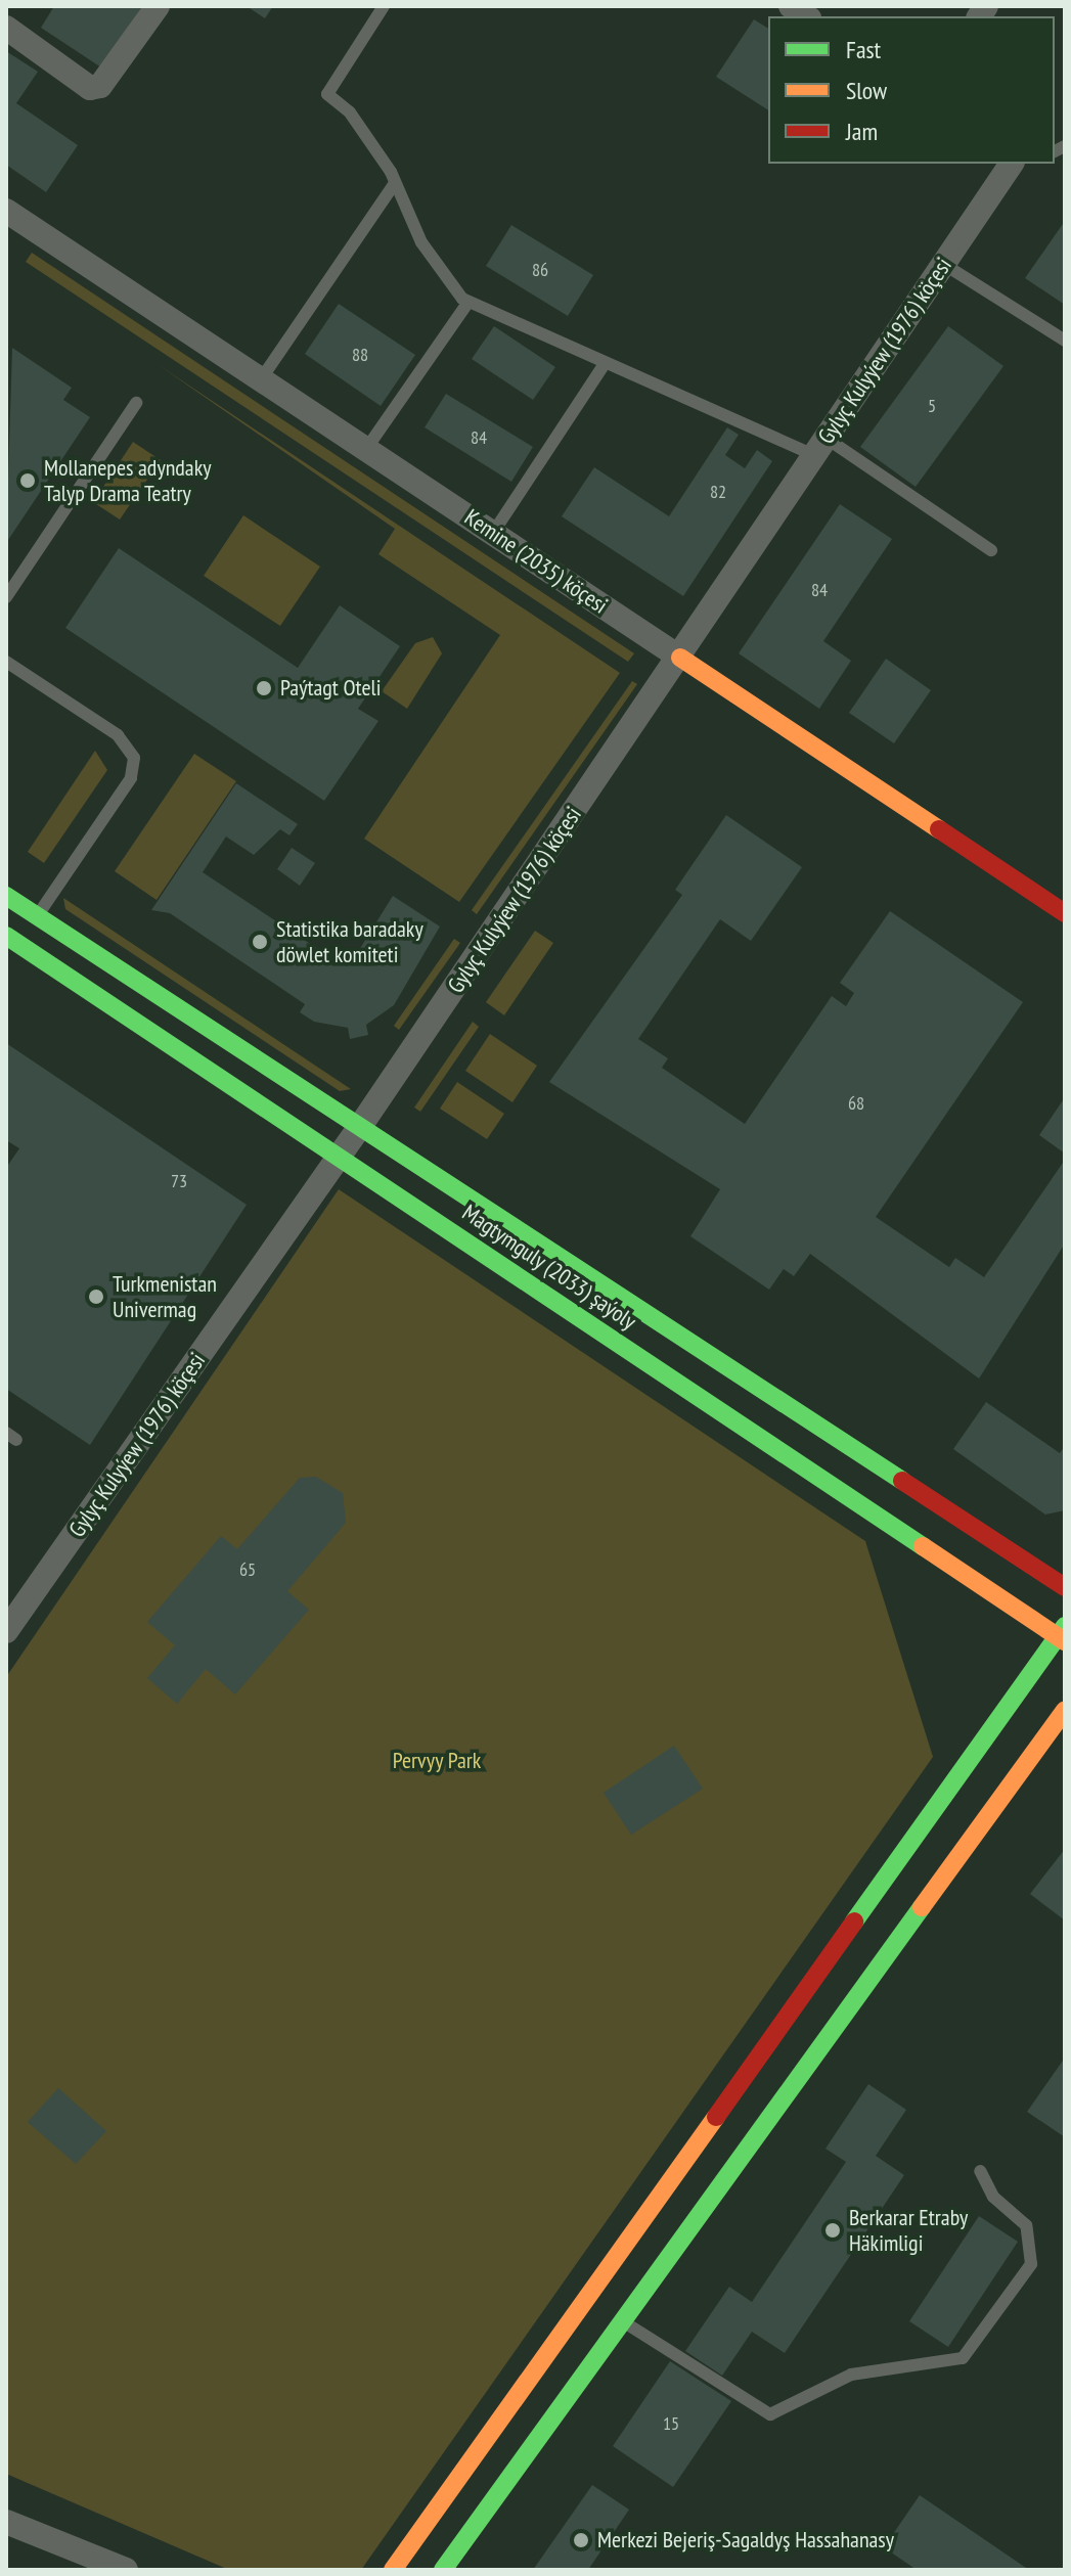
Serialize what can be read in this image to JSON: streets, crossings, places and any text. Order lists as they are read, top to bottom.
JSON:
{
  "streets": {
    "main road": ["Kemine (2035) köçesi", "Magtymguly (2033) şaýoly"],
    "street": ["Gylyç Kulyýew (1976) köçesi"]
  },
  "crossings": [
    ["Gylyç Kulyýew (1976) köçesi", "Kemine (2035) köçesi"],
    ["Gylyç Kulyýew (1976) köçesi", "Magtymguly (2033) şaýoly"]
  ],
  "parks": ["Pervyy Park"],
  "places": [
    "Mollanepes adyndaky Talyp Drama Teatry",
    "Paýtagt Oteli",
    "Statistika baradaky döwlet komiteti",
    "Turkmenistan Univermag",
    "Berkarar Etraby Häkimligi",
    "Merkezi Bejeriş-Sagaldyş Hassahanasy"
  ],
  "house_numbers": [
    "86",
    "88",
    "5",
    "84",
    "82",
    "84",
    "68",
    "73",
    "65",
    "15"
  ],
  "legend": ["Fast", "Slow", "Jam"]
}
